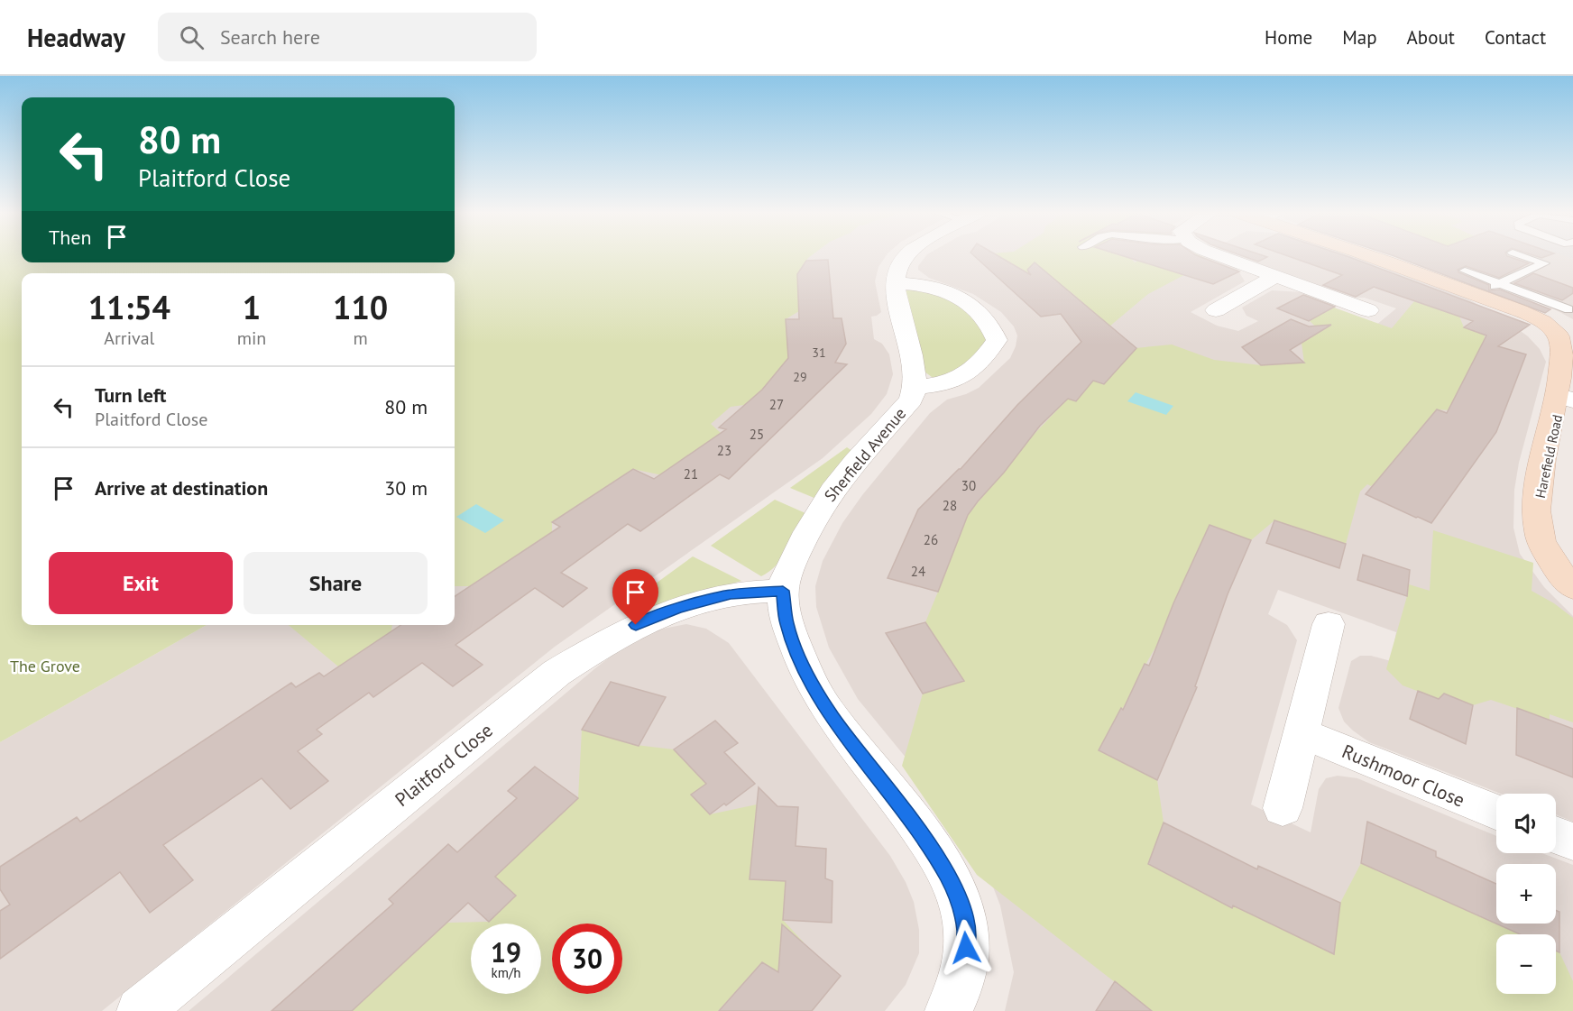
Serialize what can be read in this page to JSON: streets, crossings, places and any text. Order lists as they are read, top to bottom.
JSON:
{
  "streets": {
    "street": [
      "Sherfield Avenue",
      "Harefield Road",
      "Plaitford Close",
      "Rushmoor Close"
    ]
  },
  "crossings": [
    ["Sherfield Avenue", "Plaitford Close"]
  ],
  "parks": ["The Grove"],
  "house_numbers": [
    "31",
    "29",
    "27",
    "25",
    "23",
    "21",
    "30",
    "28",
    "26",
    "24"
  ],
  "page": {
    "header": "Headway",
    "search": "Search here",
    "nav": [
      "Home",
      "Map",
      "About",
      "Contact"
    ],
    "turn": ["80 m", "Plaitford Close"],
    "then": "Then",
    "eta": [
      "11:54",
      "Arrival",
      "1",
      "min",
      "110",
      "m"
    ],
    "list": [
      {
        "name": "Turn left",
        "note": "Plaitford Close",
        "value": "80 m"
      },
      {
        "name": "Arrive at destination",
        "value": "30 m"
      }
    ],
    "buttons": ["Exit", "Share"],
    "map_buttons": ["+", "−"],
    "speed": "19 km/h",
    "limit": "30"
  }
}
